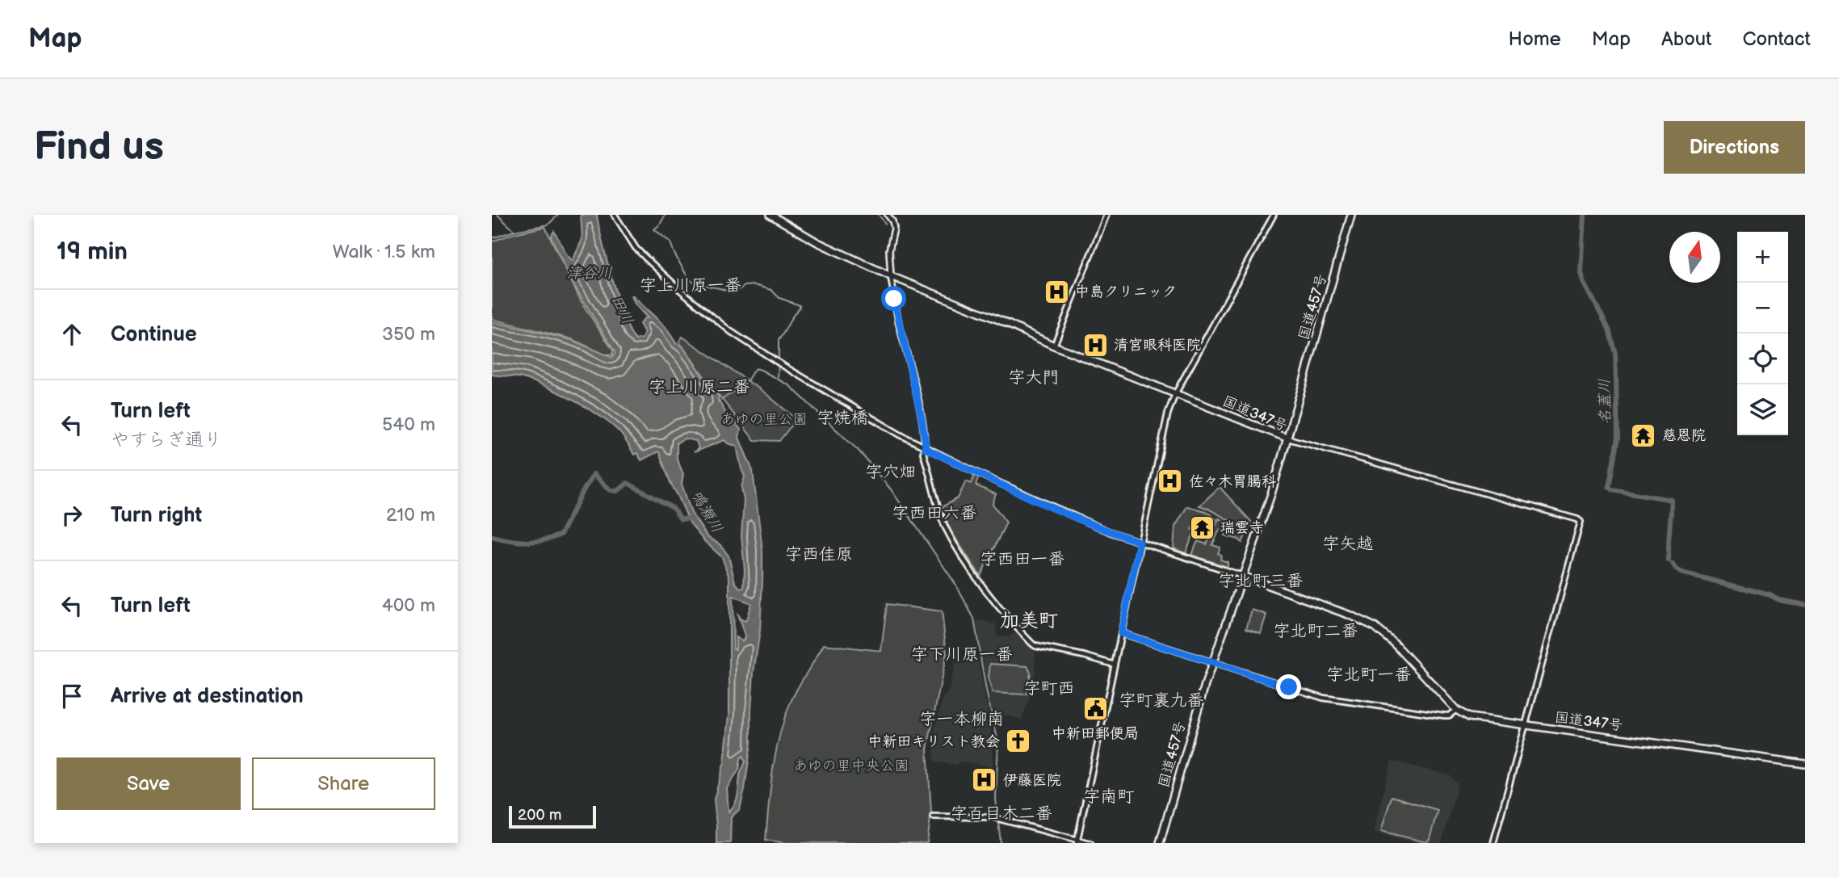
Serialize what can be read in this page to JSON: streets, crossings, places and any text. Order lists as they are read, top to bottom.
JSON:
{
  "streets": {
    "highway": ["国道457号", "国道347号"]
  },
  "crossings": [
    ["国道457号", "国道347号"]
  ],
  "districts": [
    "字上川原一番",
    "字大門",
    "字上川原二番",
    "字焼橋",
    "字穴畑",
    "字西田六番",
    "字矢越",
    "字西佳原",
    "字西田一番",
    "字北町三番",
    "加美町",
    "字北町二番",
    "字下川原一番",
    "字北町一番",
    "字町西",
    "字町裏九番",
    "字一本柳南",
    "字南町",
    "字百目木二番"
  ],
  "water": [
    "津谷川",
    "田川",
    "名蓋川",
    "鳴瀬川"
  ],
  "parks": ["あゆの里公園", "あゆの里中央公園"],
  "places": {
    "hospital": [
      "中島クリニック",
      "清宮眼科医院",
      "佐々木胃腸科",
      "伊藤医院"
    ],
    "temple": ["慈恩院", "瑞雲寺"],
    "public building": ["中新田郵便局"],
    "church": ["中新田キリスト教会"]
  },
  "scale_bar": "200 m",
  "north": "top",
  "page": {
    "header": "Map",
    "nav": [
      "Home",
      "Map",
      "About",
      "Contact"
    ],
    "buttons": [
      "Directions",
      ["Save", "Share"]
    ],
    "title": "Find us",
    "heading": ["19 min", "Walk · 1.5 km"],
    "map_buttons": ["+", "−"],
    "list": [
      ["Continue", "350 m"],
      ["Turn left", "やすらぎ通り", "540 m"],
      ["Turn right", "210 m"],
      ["Turn left", "400 m"],
      "Arrive at destination"
    ],
    "scale": "200 m"
  }
}
